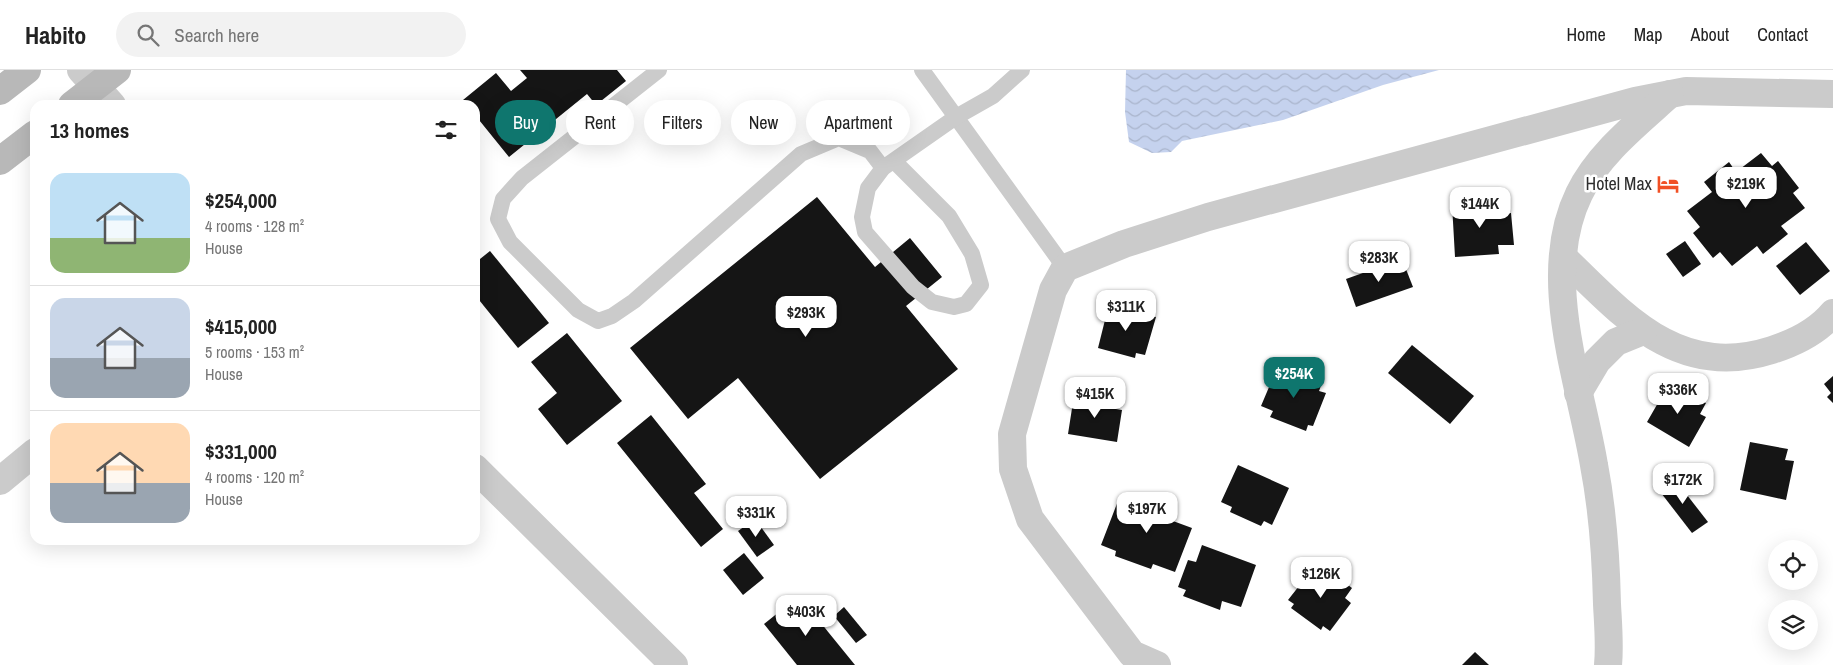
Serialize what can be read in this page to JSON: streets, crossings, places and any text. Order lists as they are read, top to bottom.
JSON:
{
  "places": {
    "hotel": ["Hotel Max"]
  },
  "page": {
    "header": "Habito",
    "search": "Search here",
    "nav": [
      "Home",
      "Map",
      "About",
      "Contact"
    ],
    "chip": [
      "Buy",
      "Rent",
      "Filters",
      "New",
      "Apartment"
    ],
    "heading": "13 homes",
    "list": [
      {
        "name": "$254,000",
        "note": "4 rooms · 128 m² · House"
      },
      {
        "name": "$415,000",
        "note": "5 rooms · 153 m² · House"
      },
      {
        "name": "$331,000",
        "note": "4 rooms · 120 m² · House"
      }
    ],
    "price": [
      "$219K",
      "$144K",
      "$283K",
      "$311K",
      "$293K",
      "$254K",
      "$336K",
      "$415K",
      "$172K",
      "$197K",
      "$331K",
      "$126K",
      "$403K"
    ]
  }
}
